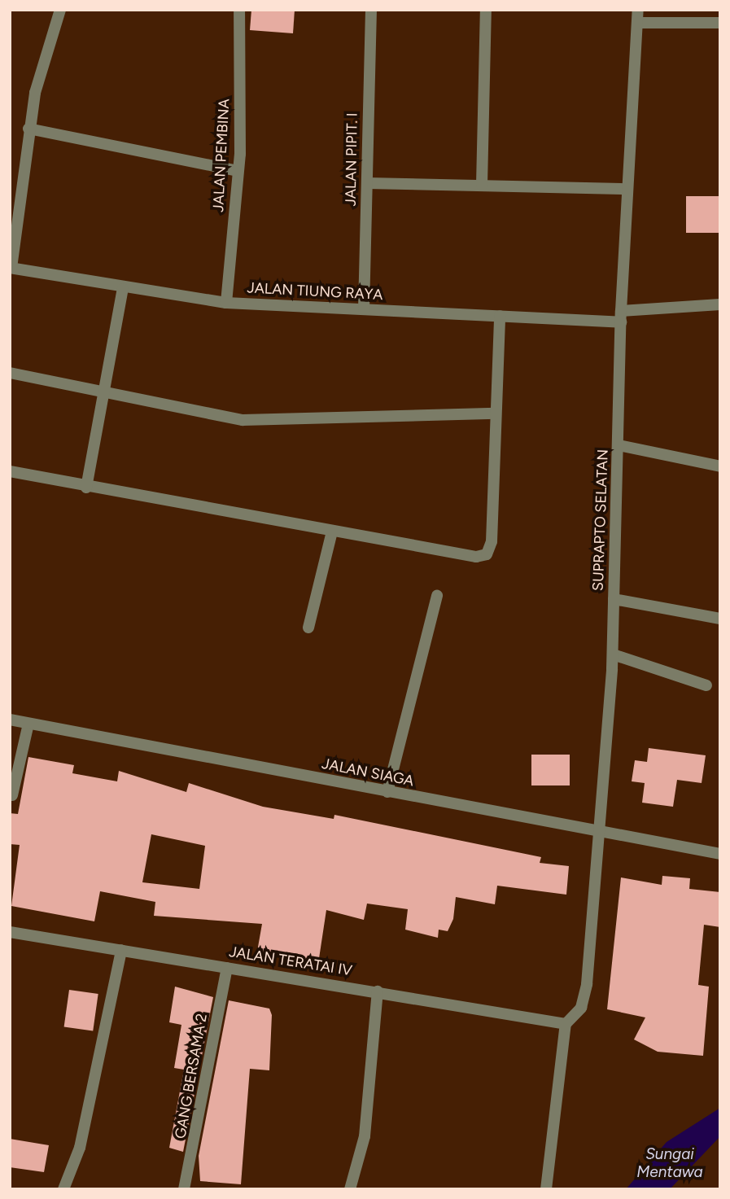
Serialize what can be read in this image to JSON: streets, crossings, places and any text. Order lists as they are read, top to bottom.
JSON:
{
  "streets": {
    "street": [
      "JALAN PEMBINA",
      "JALAN PIPIT. I",
      "JALAN TIUNG RAYA",
      "SUPRAPTO SELATAN",
      "JALAN SIAGA",
      "JALAN TERATAI IV",
      "GANG BERSAMA 2"
    ]
  },
  "crossings": [
    ["JALAN PEMBINA", "JALAN TIUNG RAYA"],
    ["JALAN PIPIT. I", "JALAN TIUNG RAYA"],
    ["JALAN TIUNG RAYA", "SUPRAPTO SELATAN"],
    ["SUPRAPTO SELATAN", "JALAN SIAGA"],
    ["SUPRAPTO SELATAN", "JALAN TERATAI IV"],
    ["JALAN TERATAI IV", "GANG BERSAMA 2"]
  ],
  "water": ["Sungai Mentawa"]
}
